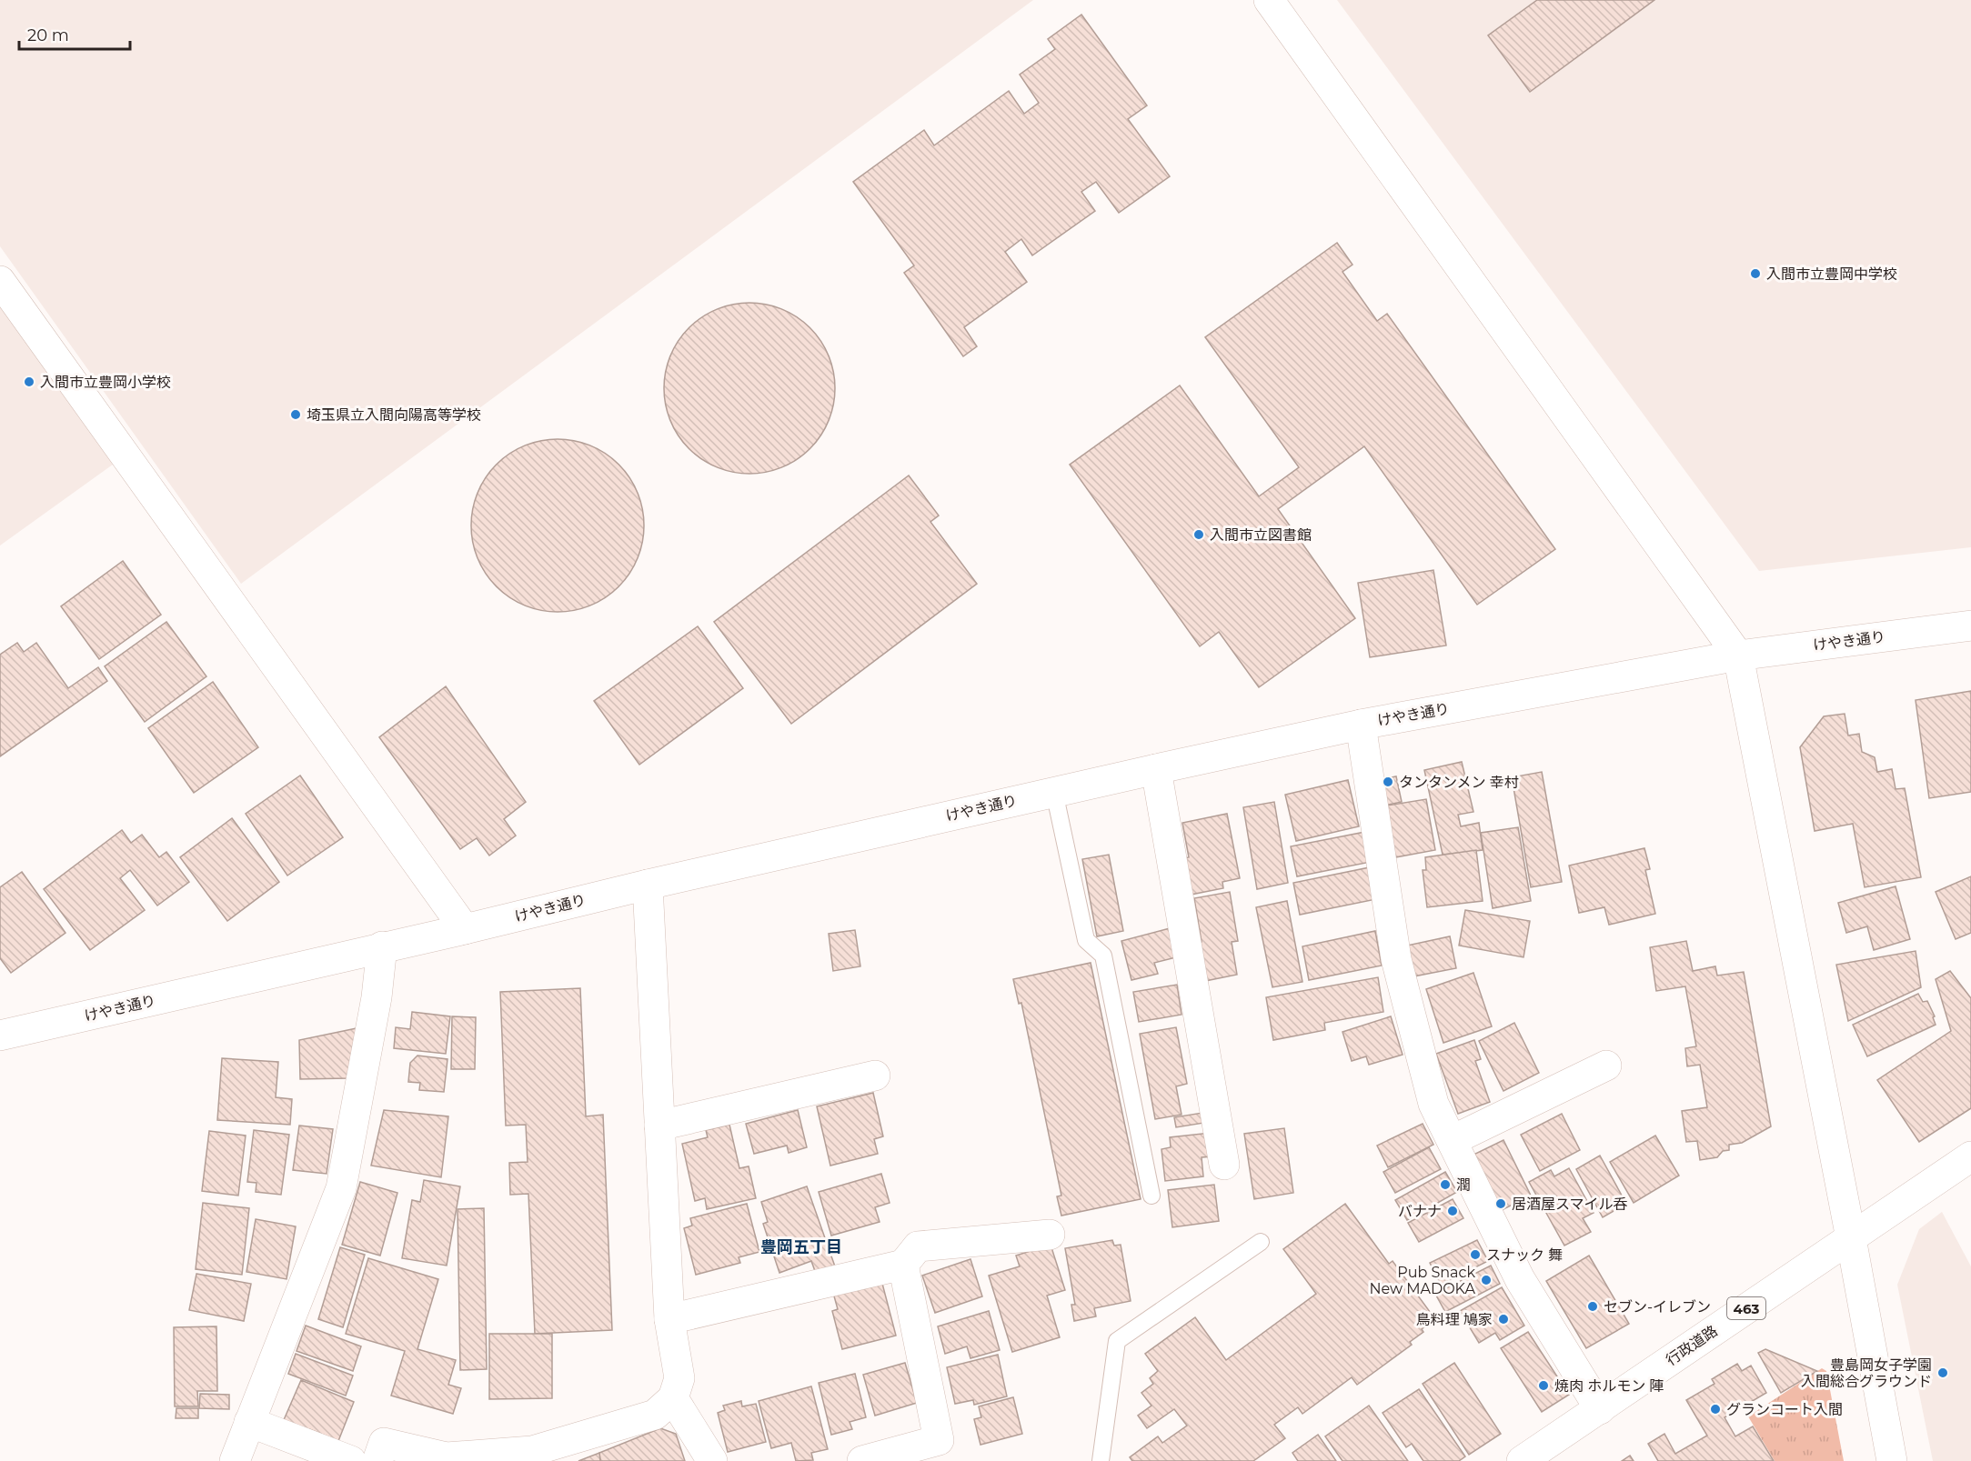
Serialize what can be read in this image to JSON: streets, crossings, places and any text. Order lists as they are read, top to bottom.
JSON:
{
  "streets": {
    "main road": ["けやき通り", "463", "行政道路"]
  },
  "districts": ["豊岡五丁目"],
  "places": [
    "入間市立豊岡中学校",
    "入間市立豊岡小学校",
    "埼玉県立入間向陽高等学校",
    "入間市立図書館",
    "タンタンメン 幸村",
    "潤",
    "居酒屋スマイル呑",
    "バナナ",
    "スナック 舞",
    "Pub Snack New MADOKA",
    "セブン-イレブン",
    "鳥料理 鳩家",
    "豊島岡女子学園 入間総合グラウンド",
    "焼肉 ホルモン 陣",
    "グランコート入間"
  ],
  "scale_bar": "20 m"
}
